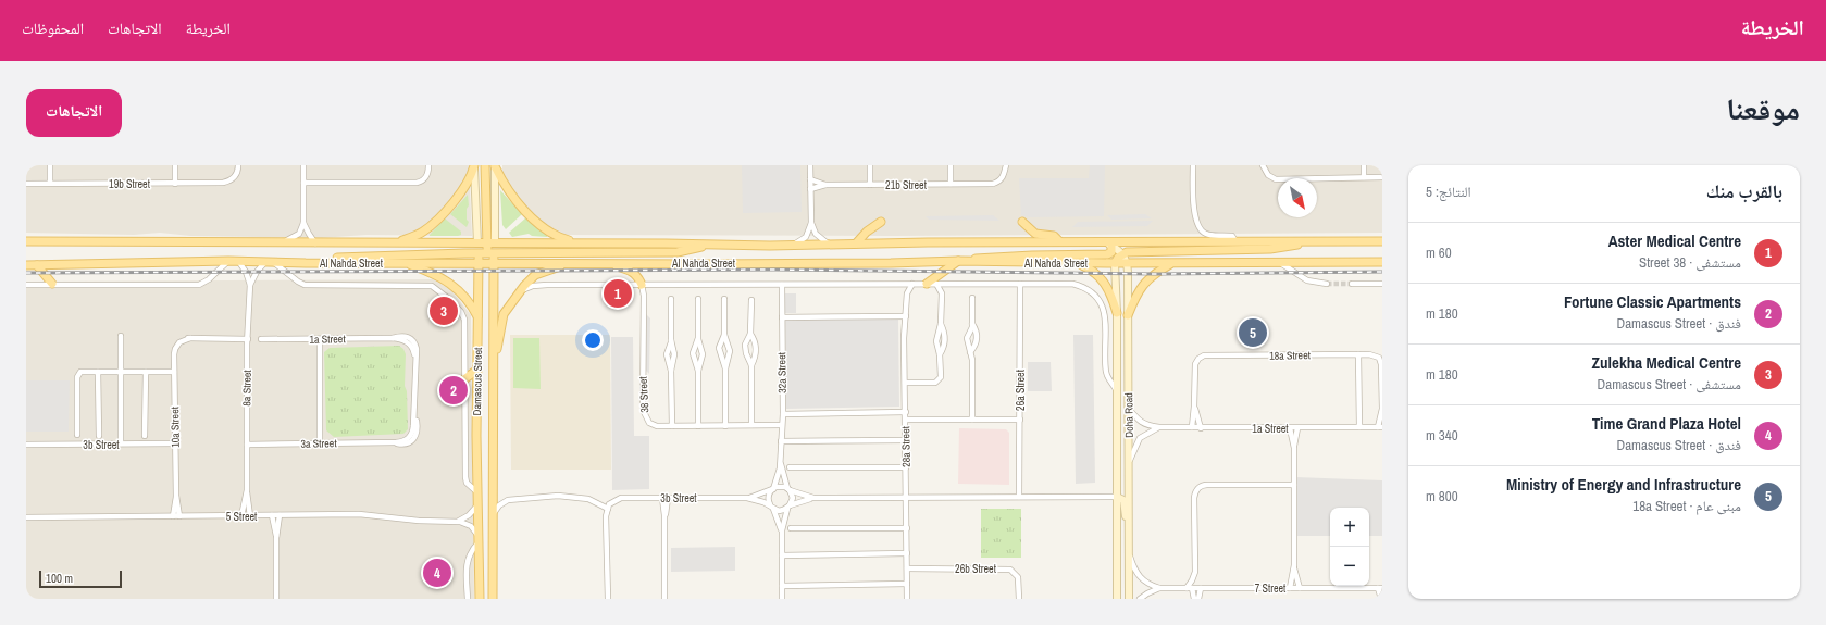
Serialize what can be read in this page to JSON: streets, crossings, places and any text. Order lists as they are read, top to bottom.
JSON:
{
  "streets": {
    "main road": ["Al Nahda Street", "Damascus Street", "Doha Road"],
    "street": [
      "19b Street",
      "21b Street",
      "1a Street",
      "18a Street",
      "32a Street",
      "8a Street",
      "26a Street",
      "38 Street",
      "10a Street",
      "3a Street",
      "3b Street",
      "28a Street",
      "5 Street",
      "26b Street",
      "7 Street"
    ]
  },
  "crossings": [
    ["Al Nahda Street", "Damascus Street"],
    ["Al Nahda Street", "8a Street"],
    ["Al Nahda Street", "Doha Road"],
    ["1a Street", "18a Street"],
    ["1a Street", "Doha Road"],
    ["1a Street", "3a Street"],
    ["32a Street", "38 Street"],
    ["32a Street", "3b Street"],
    ["8a Street", "10a Street"],
    ["8a Street", "3a Street"],
    ["8a Street", "5 Street"],
    ["10a Street", "3b Street"],
    ["10a Street", "5 Street"],
    ["28a Street", "26b Street"]
  ],
  "scale_bar": "100 m",
  "north": "bottom right",
  "page": {
    "header": "الخريطة",
    "nav": ["الخريطة", "الاتجاهات", "المحفوظات"],
    "title": "موقعنا",
    "buttons": "الاتجاهات",
    "heading": ["بالقرب منك", "النتائج: 5"],
    "list": [
      {
        "mark": "1",
        "name": "Aster Medical Centre",
        "note": "مستشفى · 38 Street",
        "value": "60 m"
      },
      {
        "mark": "2",
        "name": "Fortune Classic Apartments",
        "note": "فندق · Damascus Street",
        "value": "180 m"
      },
      {
        "mark": "3",
        "name": "Zulekha Medical Centre",
        "note": "مستشفى · Damascus Street",
        "value": "180 m"
      },
      {
        "mark": "4",
        "name": "Time Grand Plaza Hotel",
        "note": "فندق · Damascus Street",
        "value": "340 m"
      },
      {
        "mark": "5",
        "name": "Ministry of Energy and Infrastructure",
        "note": "مبنى عام · 18a Street",
        "value": "800 m"
      }
    ],
    "pins": [
      "1",
      "3",
      "5",
      "2",
      "4"
    ],
    "map_buttons": ["+", "−"],
    "scale": "100 m"
  }
}
